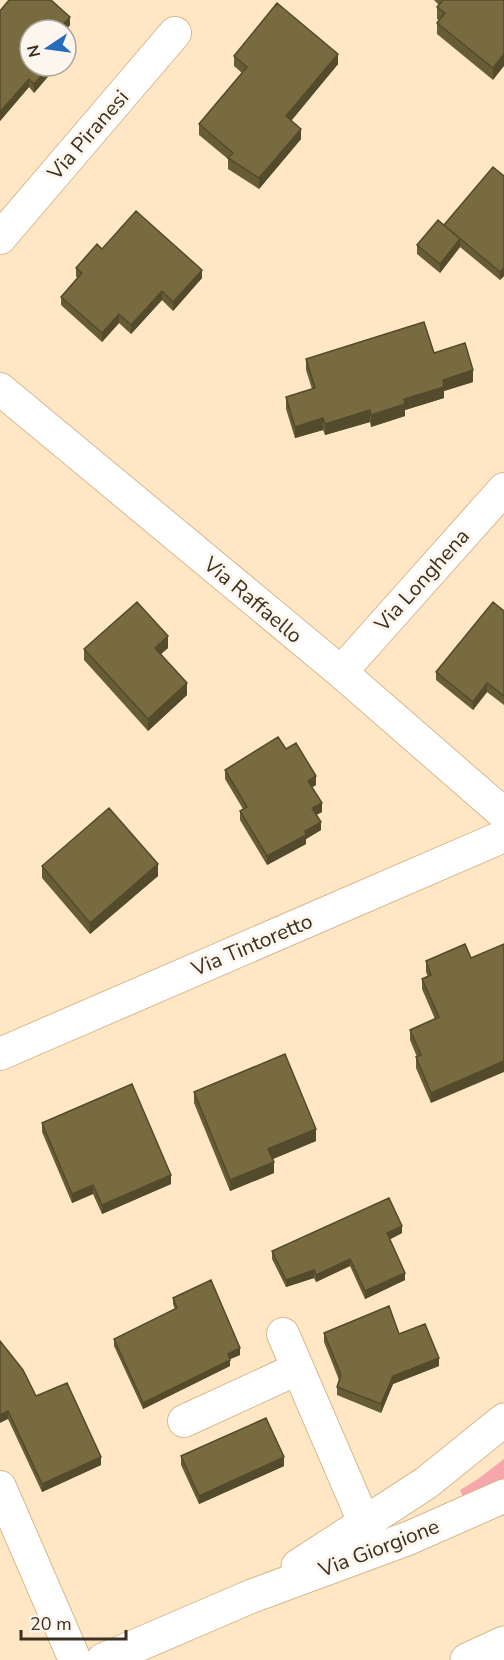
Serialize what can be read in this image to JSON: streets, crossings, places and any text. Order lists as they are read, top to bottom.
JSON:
{
  "streets": {
    "main road": ["Via Giorgione"],
    "street": [
      "Via Piranesi",
      "Via Longhena",
      "Via Raffaello",
      "Via Tintoretto"
    ]
  },
  "crossings": [
    ["Via Longhena", "Via Raffaello"]
  ],
  "scale_bar": "20 m",
  "north": "left"
}
